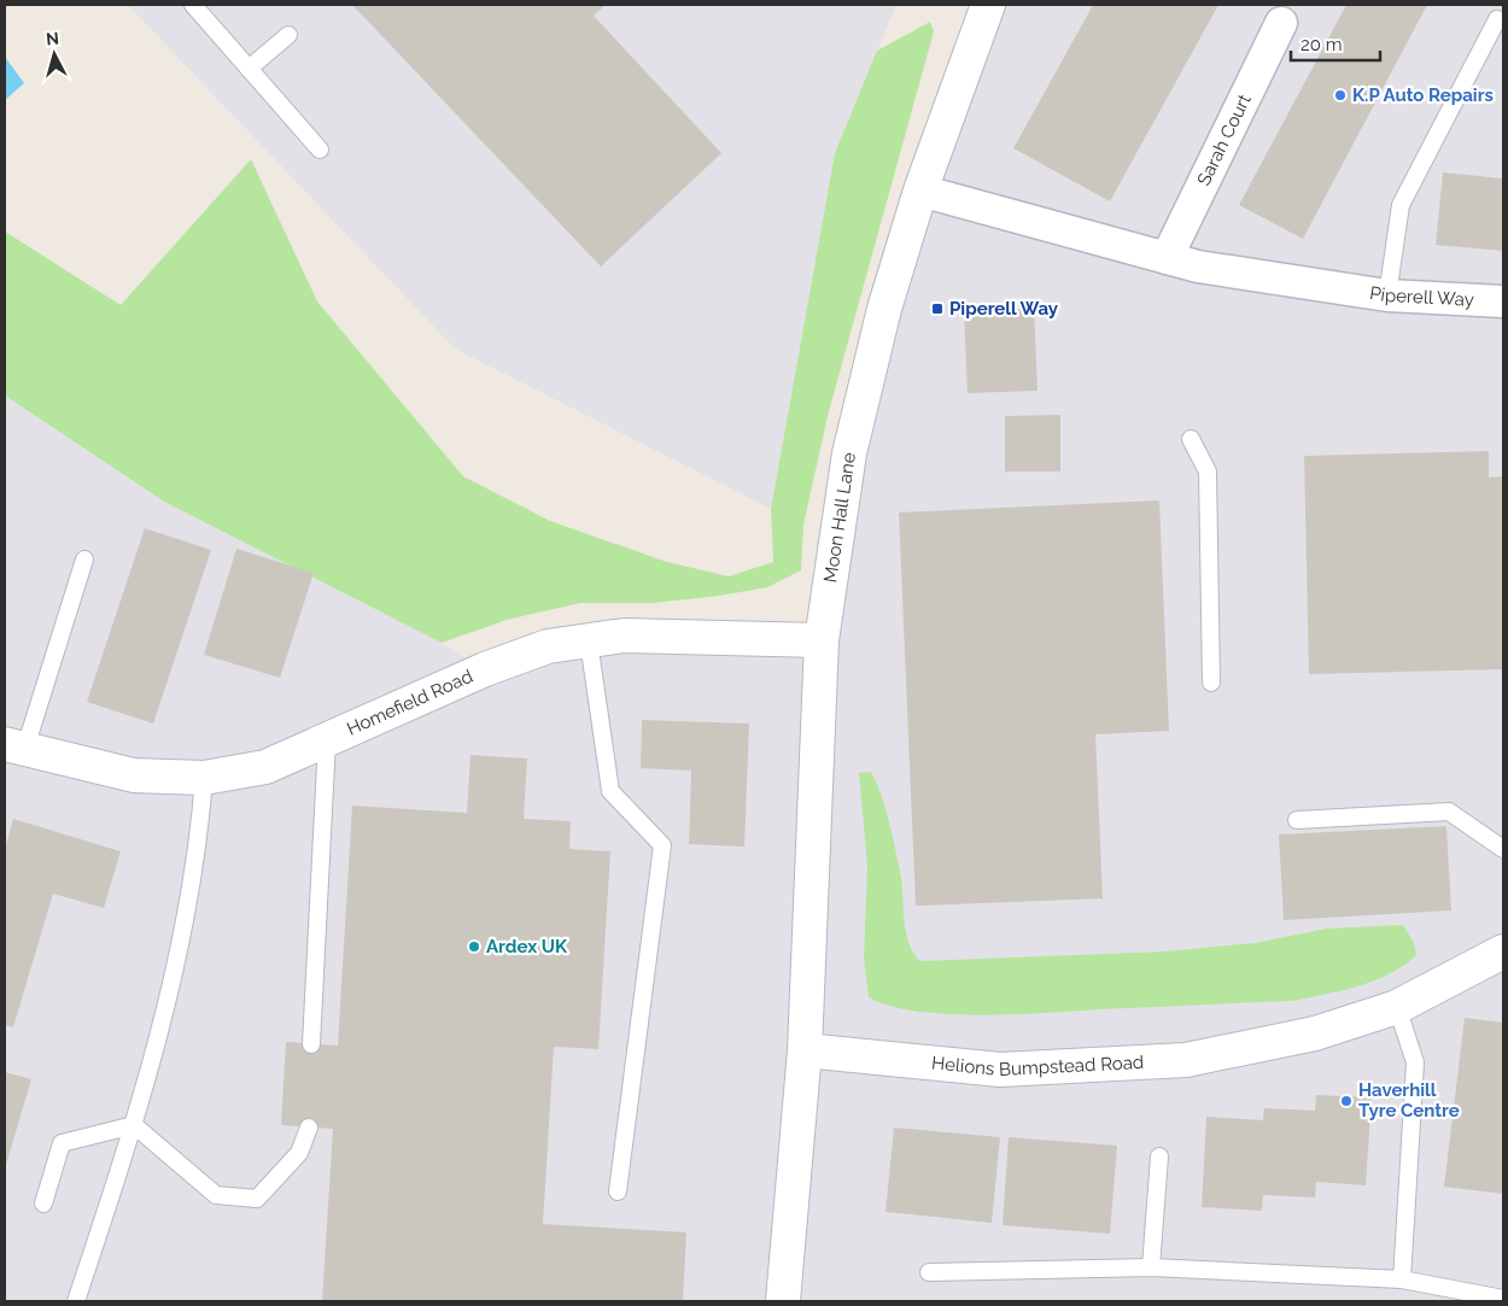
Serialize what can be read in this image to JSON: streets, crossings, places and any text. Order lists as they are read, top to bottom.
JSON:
{
  "streets": {
    "street": [
      "Sarah Court",
      "Piperell Way",
      "Moon Hall Lane",
      "Homefield Road",
      "Helions Bumpstead Road"
    ]
  },
  "crossings": [
    ["Sarah Court", "Piperell Way"],
    ["Piperell Way", "Moon Hall Lane"],
    ["Moon Hall Lane", "Homefield Road"],
    ["Moon Hall Lane", "Helions Bumpstead Road"]
  ],
  "places": {
    "other": ["K.P Auto Repairs", "Ardex UK", "Haverhill Tyre Centre"],
    "transit": ["Piperell Way"]
  },
  "scale_bar": "20 m",
  "north": "top"
}
